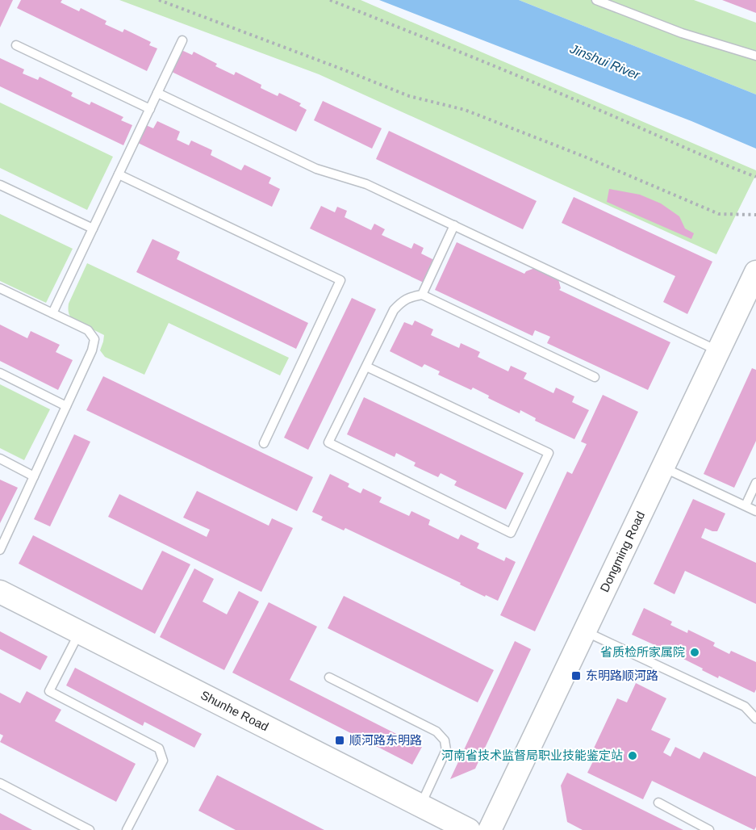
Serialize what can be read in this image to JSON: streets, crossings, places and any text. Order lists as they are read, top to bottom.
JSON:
{
  "streets": {
    "street": ["Dongming Road", "Shunhe Road"]
  },
  "water": ["Jinshui River"],
  "places": {
    "other": ["省质检所家属院", "河南省技术监督局职业技能鉴定站"],
    "transit": ["东明路顺河路", "顺河路东明路"]
  }
}
